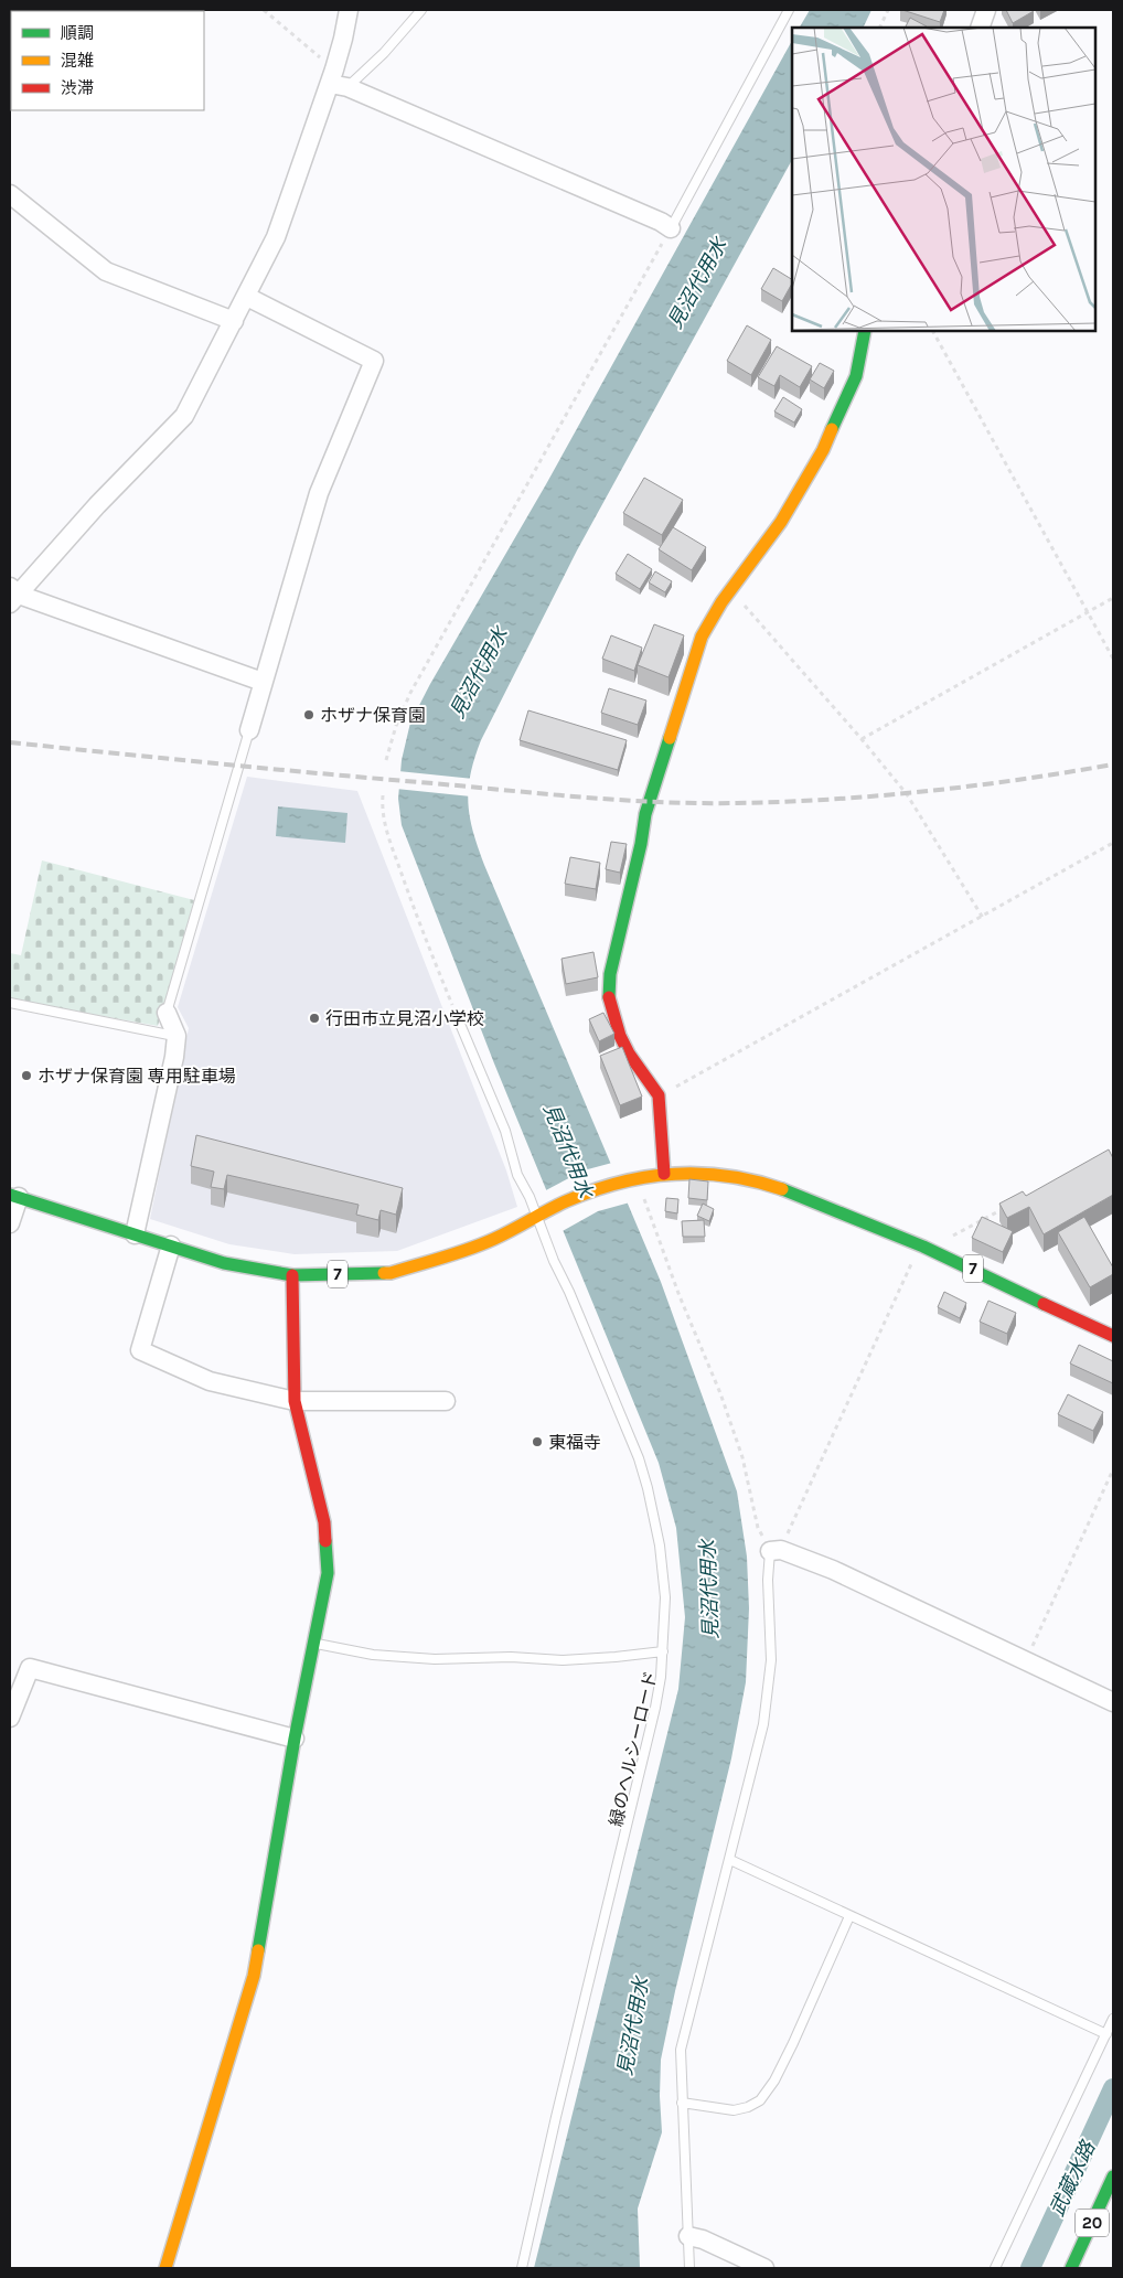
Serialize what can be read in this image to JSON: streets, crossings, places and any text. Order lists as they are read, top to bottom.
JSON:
{
  "streets": {
    "street": ["7", "20"]
  },
  "water": ["見沼代用水", "武蔵水路"],
  "places": [
    "ホザナ保育園",
    "行田市立見沼小学校",
    "ホザナ保育園 専用駐車場",
    "東福寺"
  ],
  "legend": ["順調", "混雑", "渋滞"]
}
